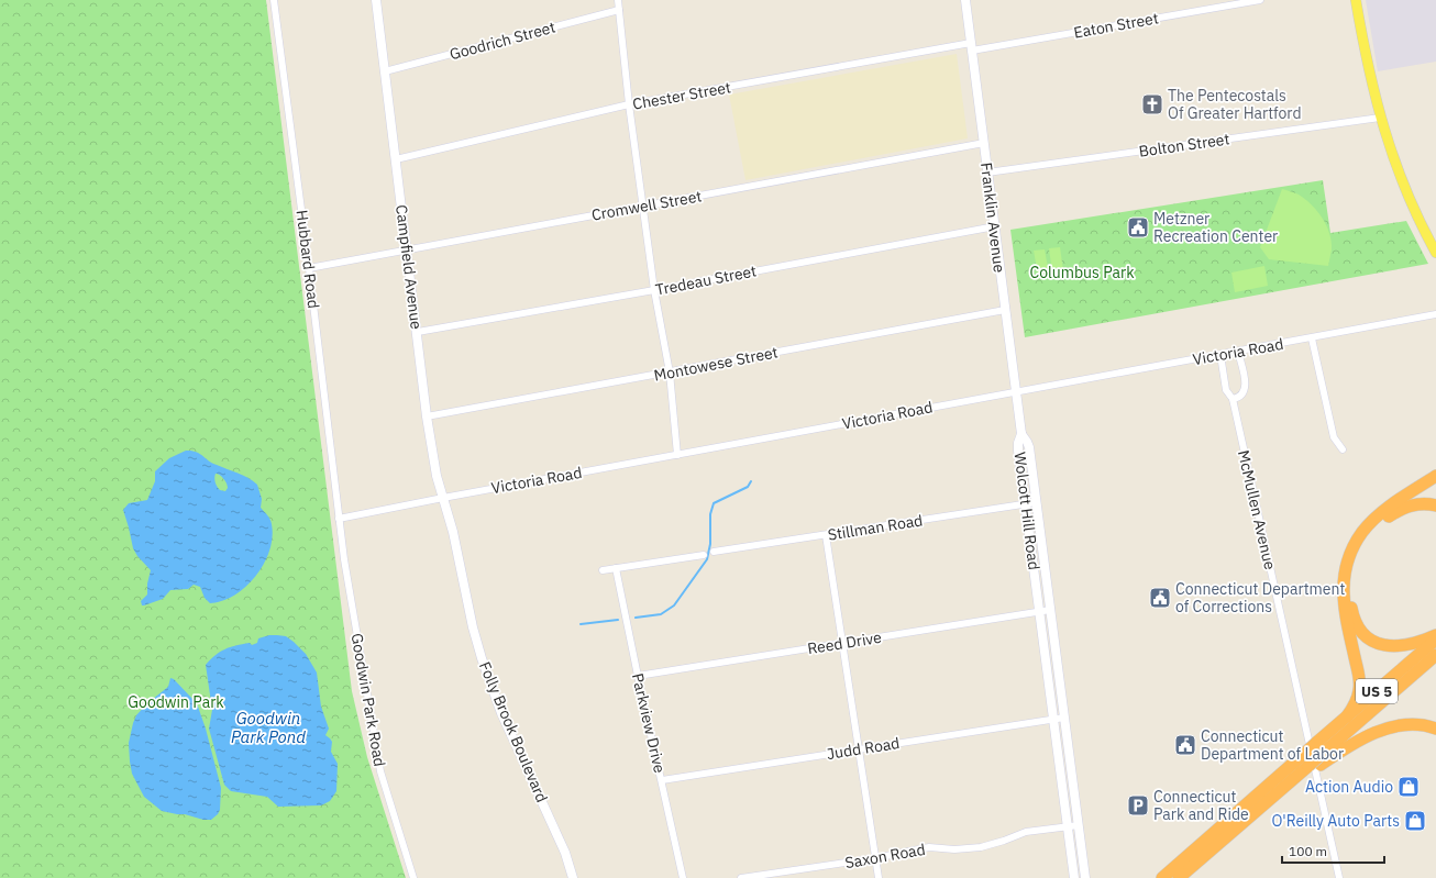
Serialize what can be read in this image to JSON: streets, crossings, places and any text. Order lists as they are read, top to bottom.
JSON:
{
  "streets": {
    "highway": ["US 5"],
    "main road": [
      "Franklin Avenue",
      "Campfield Avenue",
      "Wolcott Hill Road",
      "Folly Brook Boulevard"
    ],
    "street": [
      "Eaton Street",
      "Goodrich Street",
      "Chester Street",
      "Bolton Street",
      "Cromwell Street",
      "Hubbard Road",
      "Tredeau Street",
      "Victoria Road",
      "Montowese Street",
      "McMullen Avenue",
      "Stillman Road",
      "Reed Drive",
      "Goodwin Park Road",
      "Parkview Drive",
      "Judd Road",
      "Saxon Road"
    ]
  },
  "crossings": [
    ["Eaton Street", "Chester Street"],
    ["Eaton Street", "Franklin Avenue"],
    ["Goodrich Street", "Campfield Avenue"],
    ["Chester Street", "Franklin Avenue"],
    ["Chester Street", "Campfield Avenue"],
    ["Bolton Street", "Franklin Avenue"],
    ["Cromwell Street", "Franklin Avenue"],
    ["Cromwell Street", "Hubbard Road"],
    ["Cromwell Street", "Campfield Avenue"],
    ["Franklin Avenue", "Tredeau Street"],
    ["Franklin Avenue", "Victoria Road"],
    ["Franklin Avenue", "Montowese Street"],
    ["Franklin Avenue", "Wolcott Hill Road"],
    ["Hubbard Road", "Victoria Road"],
    ["Hubbard Road", "Goodwin Park Road"],
    ["Campfield Avenue", "Tredeau Street"],
    ["Campfield Avenue", "Victoria Road"],
    ["Campfield Avenue", "Montowese Street"],
    ["Campfield Avenue", "Folly Brook Boulevard"],
    ["Victoria Road", "McMullen Avenue"],
    ["Victoria Road", "Goodwin Park Road"],
    ["Wolcott Hill Road", "Stillman Road"],
    ["Wolcott Hill Road", "Reed Drive"],
    ["Wolcott Hill Road", "Judd Road"],
    ["Wolcott Hill Road", "Saxon Road"],
    ["Reed Drive", "Parkview Drive"],
    ["Parkview Drive", "Judd Road"]
  ],
  "water": ["Goodwin Park Pond"],
  "parks": ["Columbus Park", "Goodwin Park"],
  "places": {
    "church": ["The Pentecostals Of Greater Hartford"],
    "public building": ["Metzner Recreation Center", "Connecticut Department of Corrections", "Connecticut Department of Labor"],
    "shop": ["Action Audio", "O'Reilly Auto Parts"],
    "parking": ["Connecticut Park and Ride"]
  },
  "scale_bar": "100 m"
}
